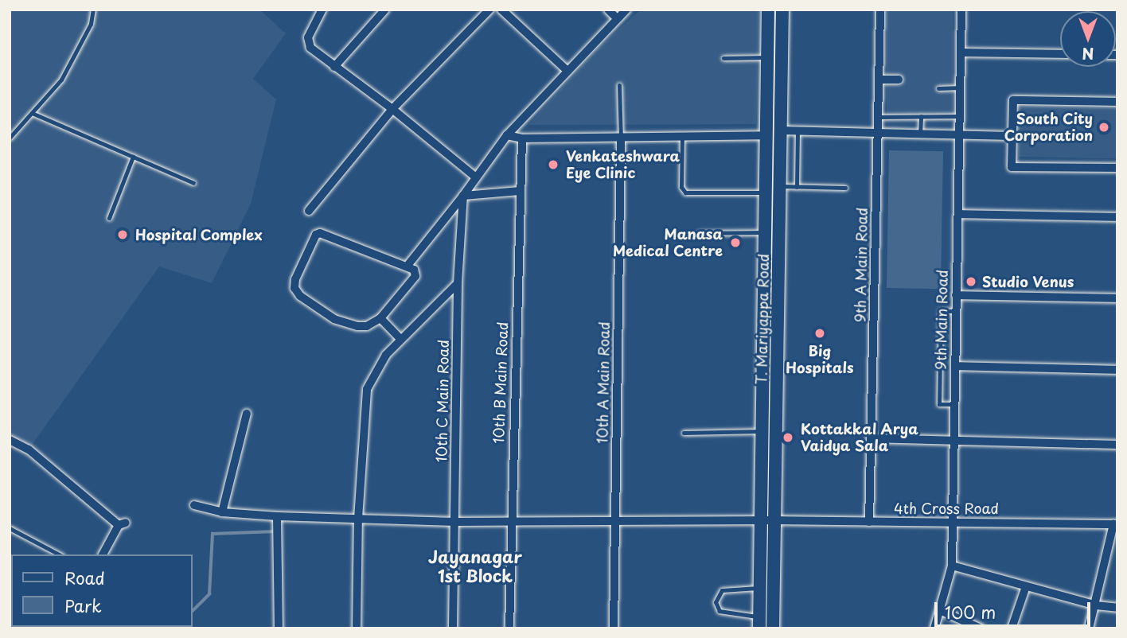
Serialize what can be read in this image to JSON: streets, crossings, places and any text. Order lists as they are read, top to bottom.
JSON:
{
  "streets": {
    "main road": ["T. Mariyappa Road"],
    "street": [
      "9th A Main Road",
      "9th Main Road",
      "10th B Main Road",
      "10th A Main Road",
      "10th C Main Road",
      "4th Cross Road"
    ]
  },
  "crossings": [
    ["9th A Main Road", "4th Cross Road"],
    ["T. Mariyappa Road", "4th Cross Road"],
    ["9th Main Road", "4th Cross Road"],
    ["10th B Main Road", "4th Cross Road"],
    ["10th A Main Road", "4th Cross Road"],
    ["10th C Main Road", "4th Cross Road"]
  ],
  "districts": ["Jayanagar 1st Block"],
  "places": [
    "South City Corporation",
    "Venkateshwara Eye Clinic",
    "Hospital Complex",
    "Manasa Medical Centre",
    "Studio Venus",
    "Big Hospitals",
    "Kottakkal Arya Vaidya Sala"
  ],
  "legend": ["Road", "Park"],
  "scale_bar": "100 m",
  "north": "bottom"
}
